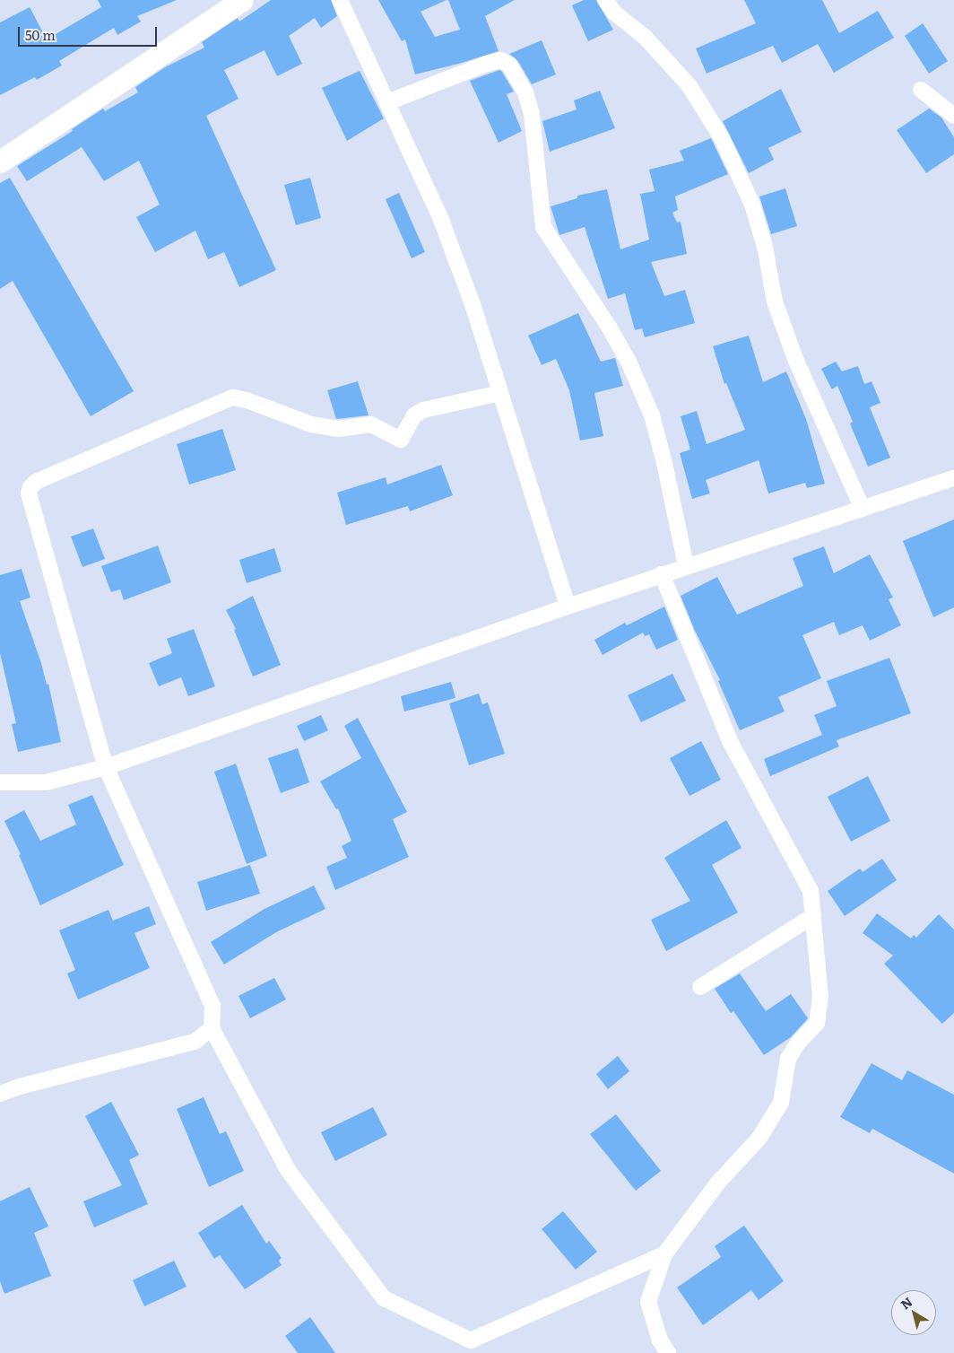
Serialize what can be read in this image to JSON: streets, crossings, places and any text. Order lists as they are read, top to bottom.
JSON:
{
  "scale_bar": "50 m",
  "north": "top left"
}
